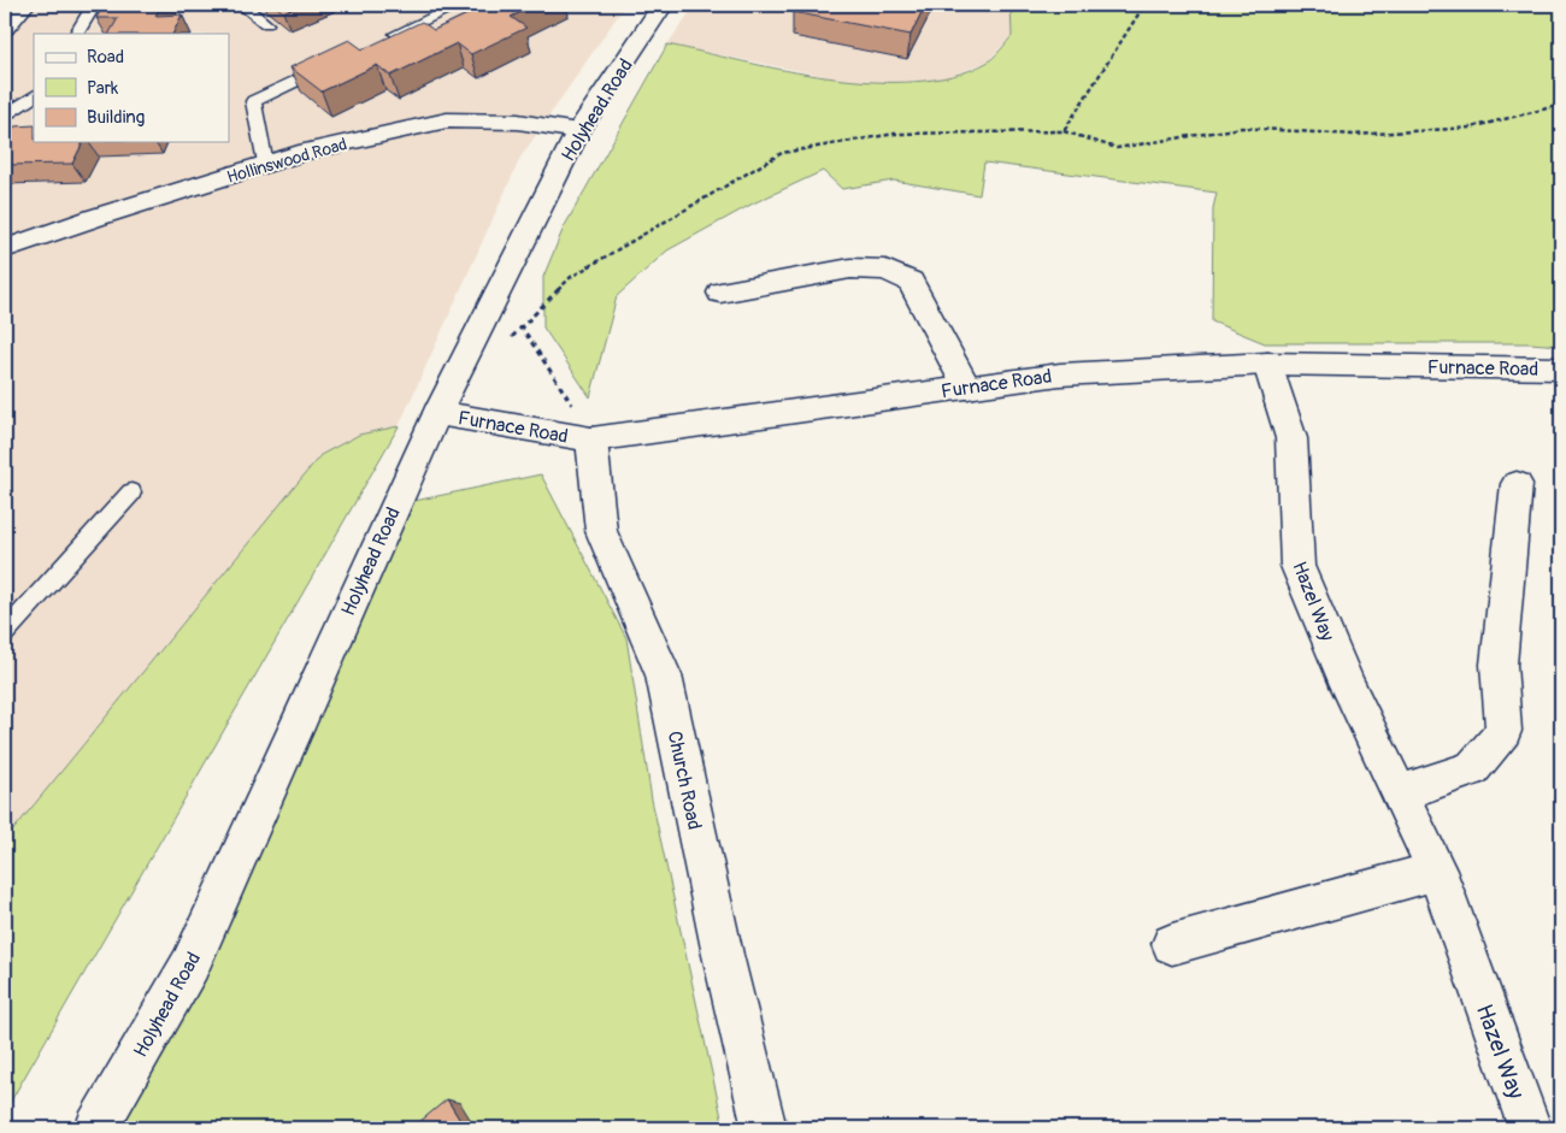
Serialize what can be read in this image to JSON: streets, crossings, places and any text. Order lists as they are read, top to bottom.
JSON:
{
  "streets": {
    "street": [
      "Holyhead Road",
      "Hollinswood Road",
      "Furnace Road",
      "Hazel Way",
      "Church Road"
    ]
  },
  "crossings": [
    ["Holyhead Road", "Hollinswood Road"],
    ["Holyhead Road", "Furnace Road"],
    ["Furnace Road", "Hazel Way"],
    ["Furnace Road", "Church Road"]
  ],
  "legend": ["Road", "Park", "Building"]
}
